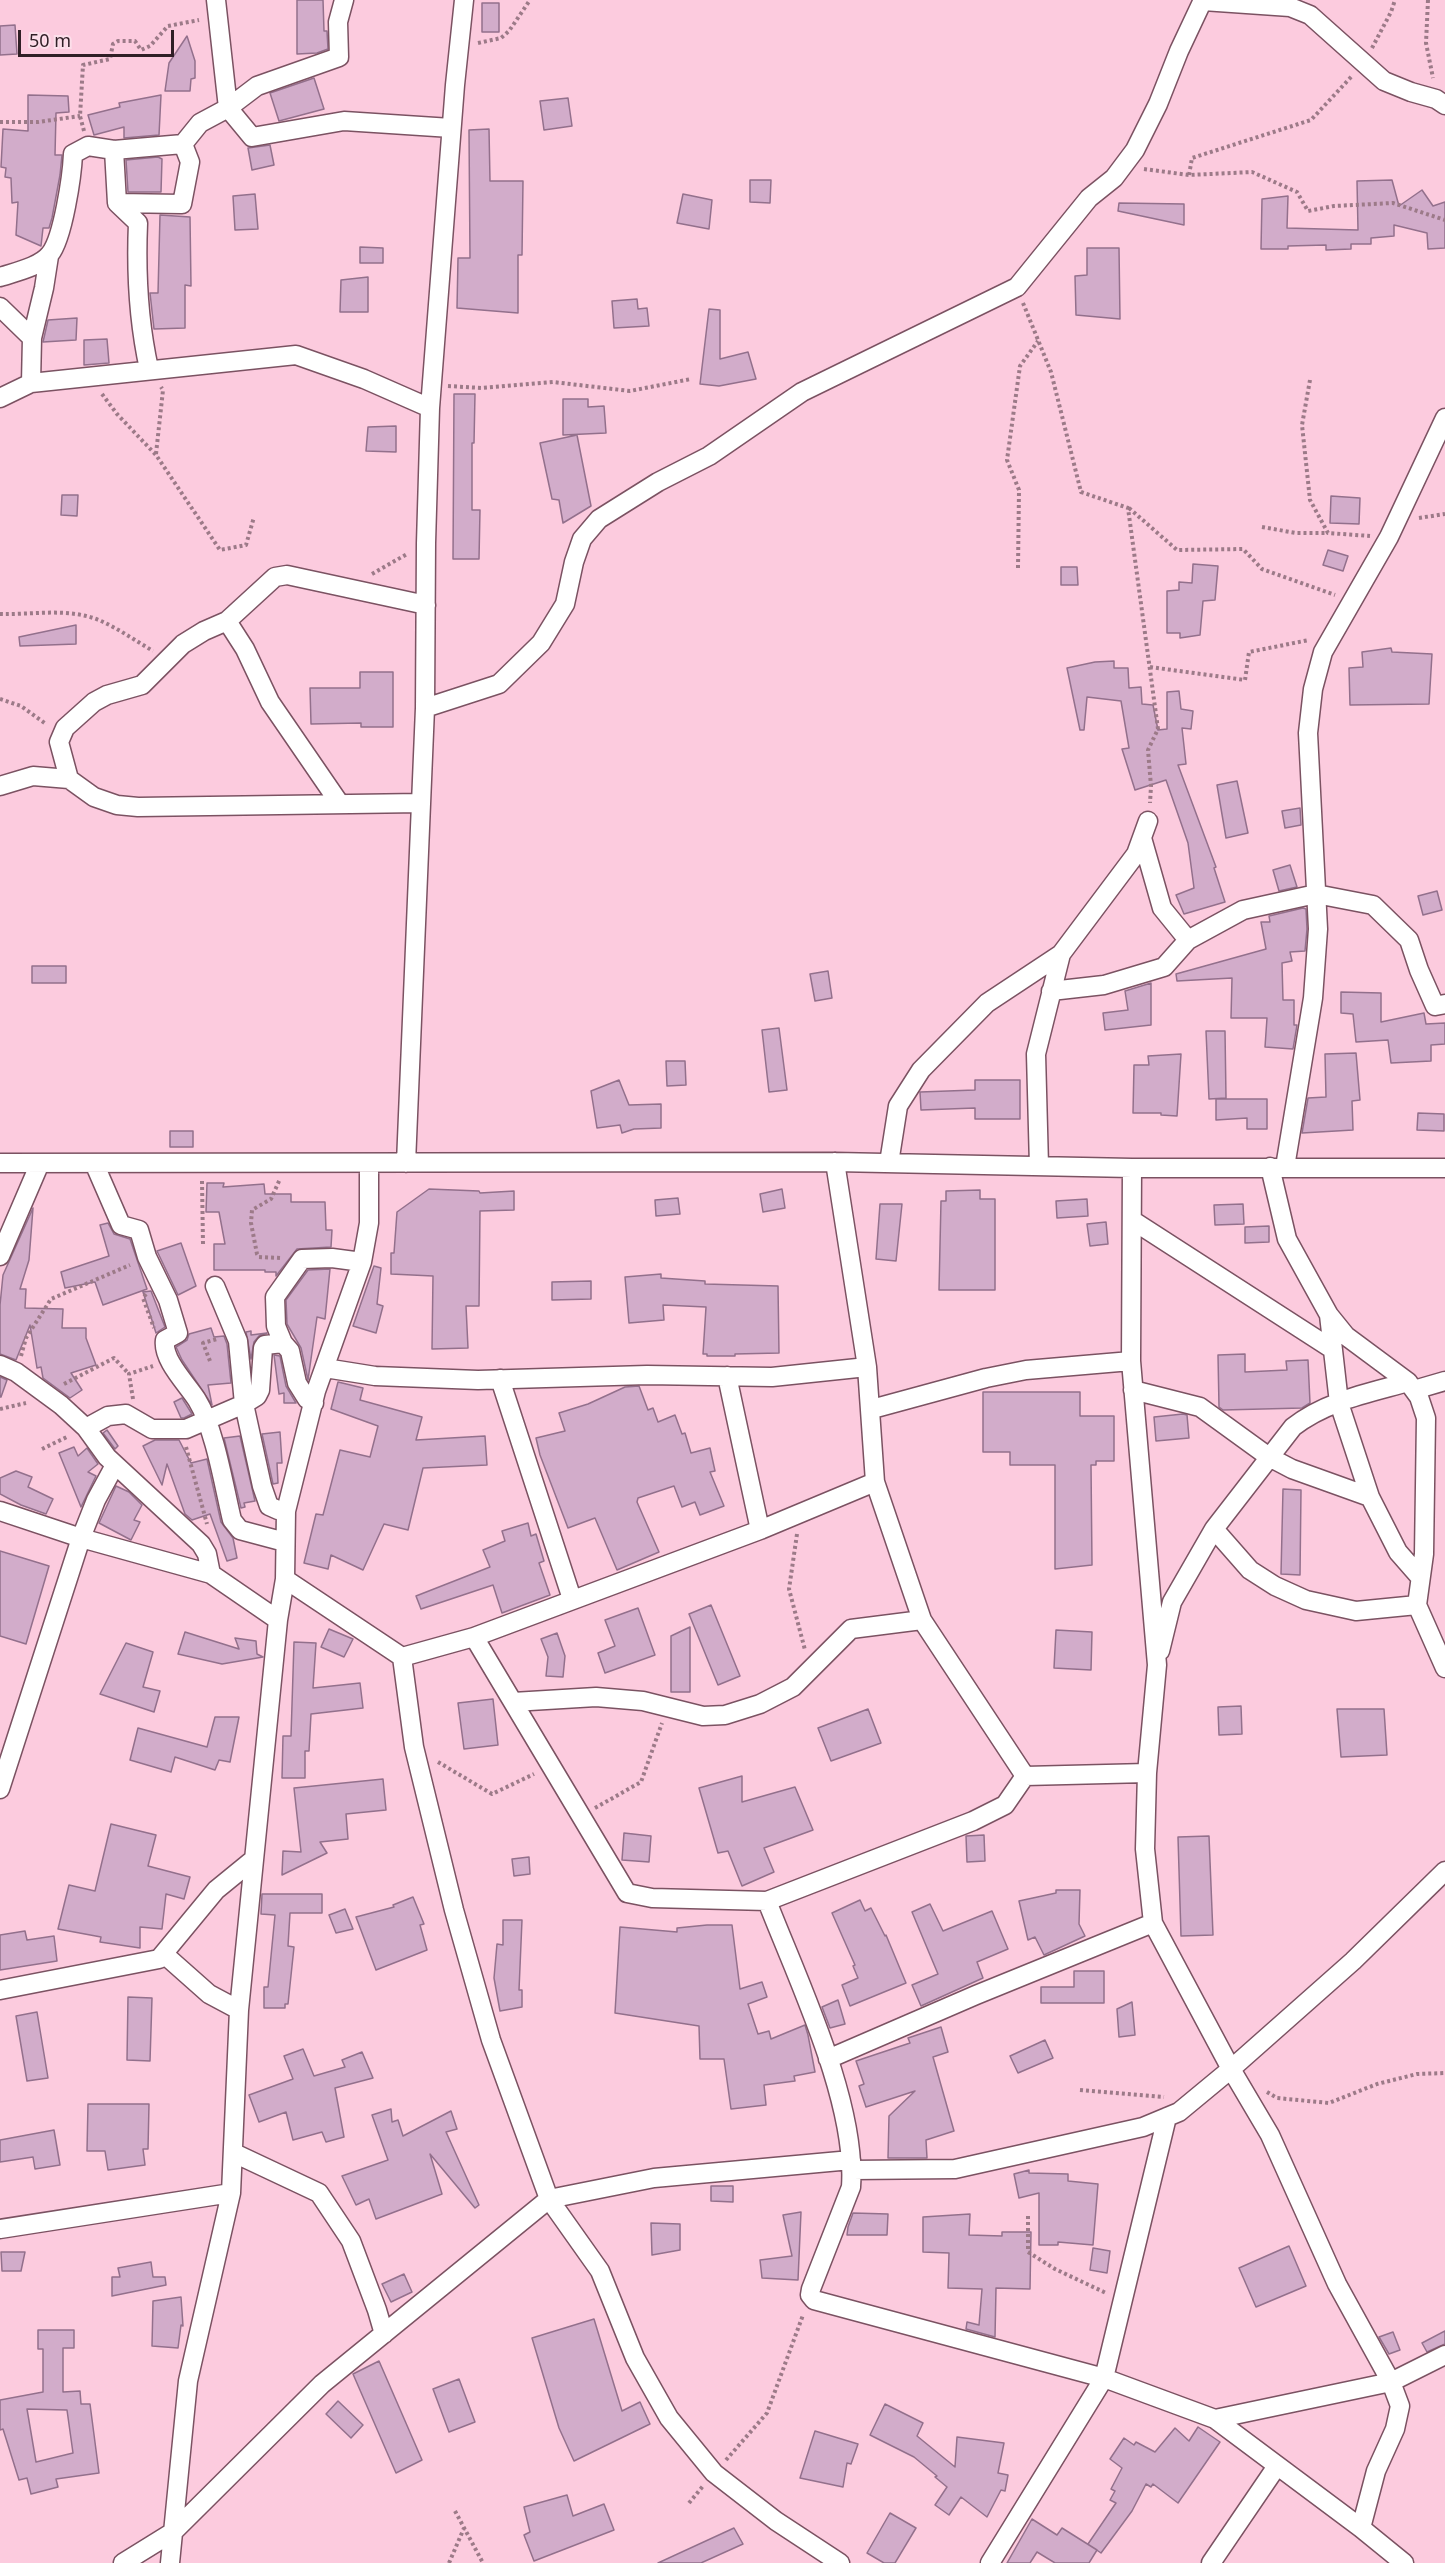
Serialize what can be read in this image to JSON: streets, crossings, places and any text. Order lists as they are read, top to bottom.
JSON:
{
  "scale_bar": "50 m"
}
